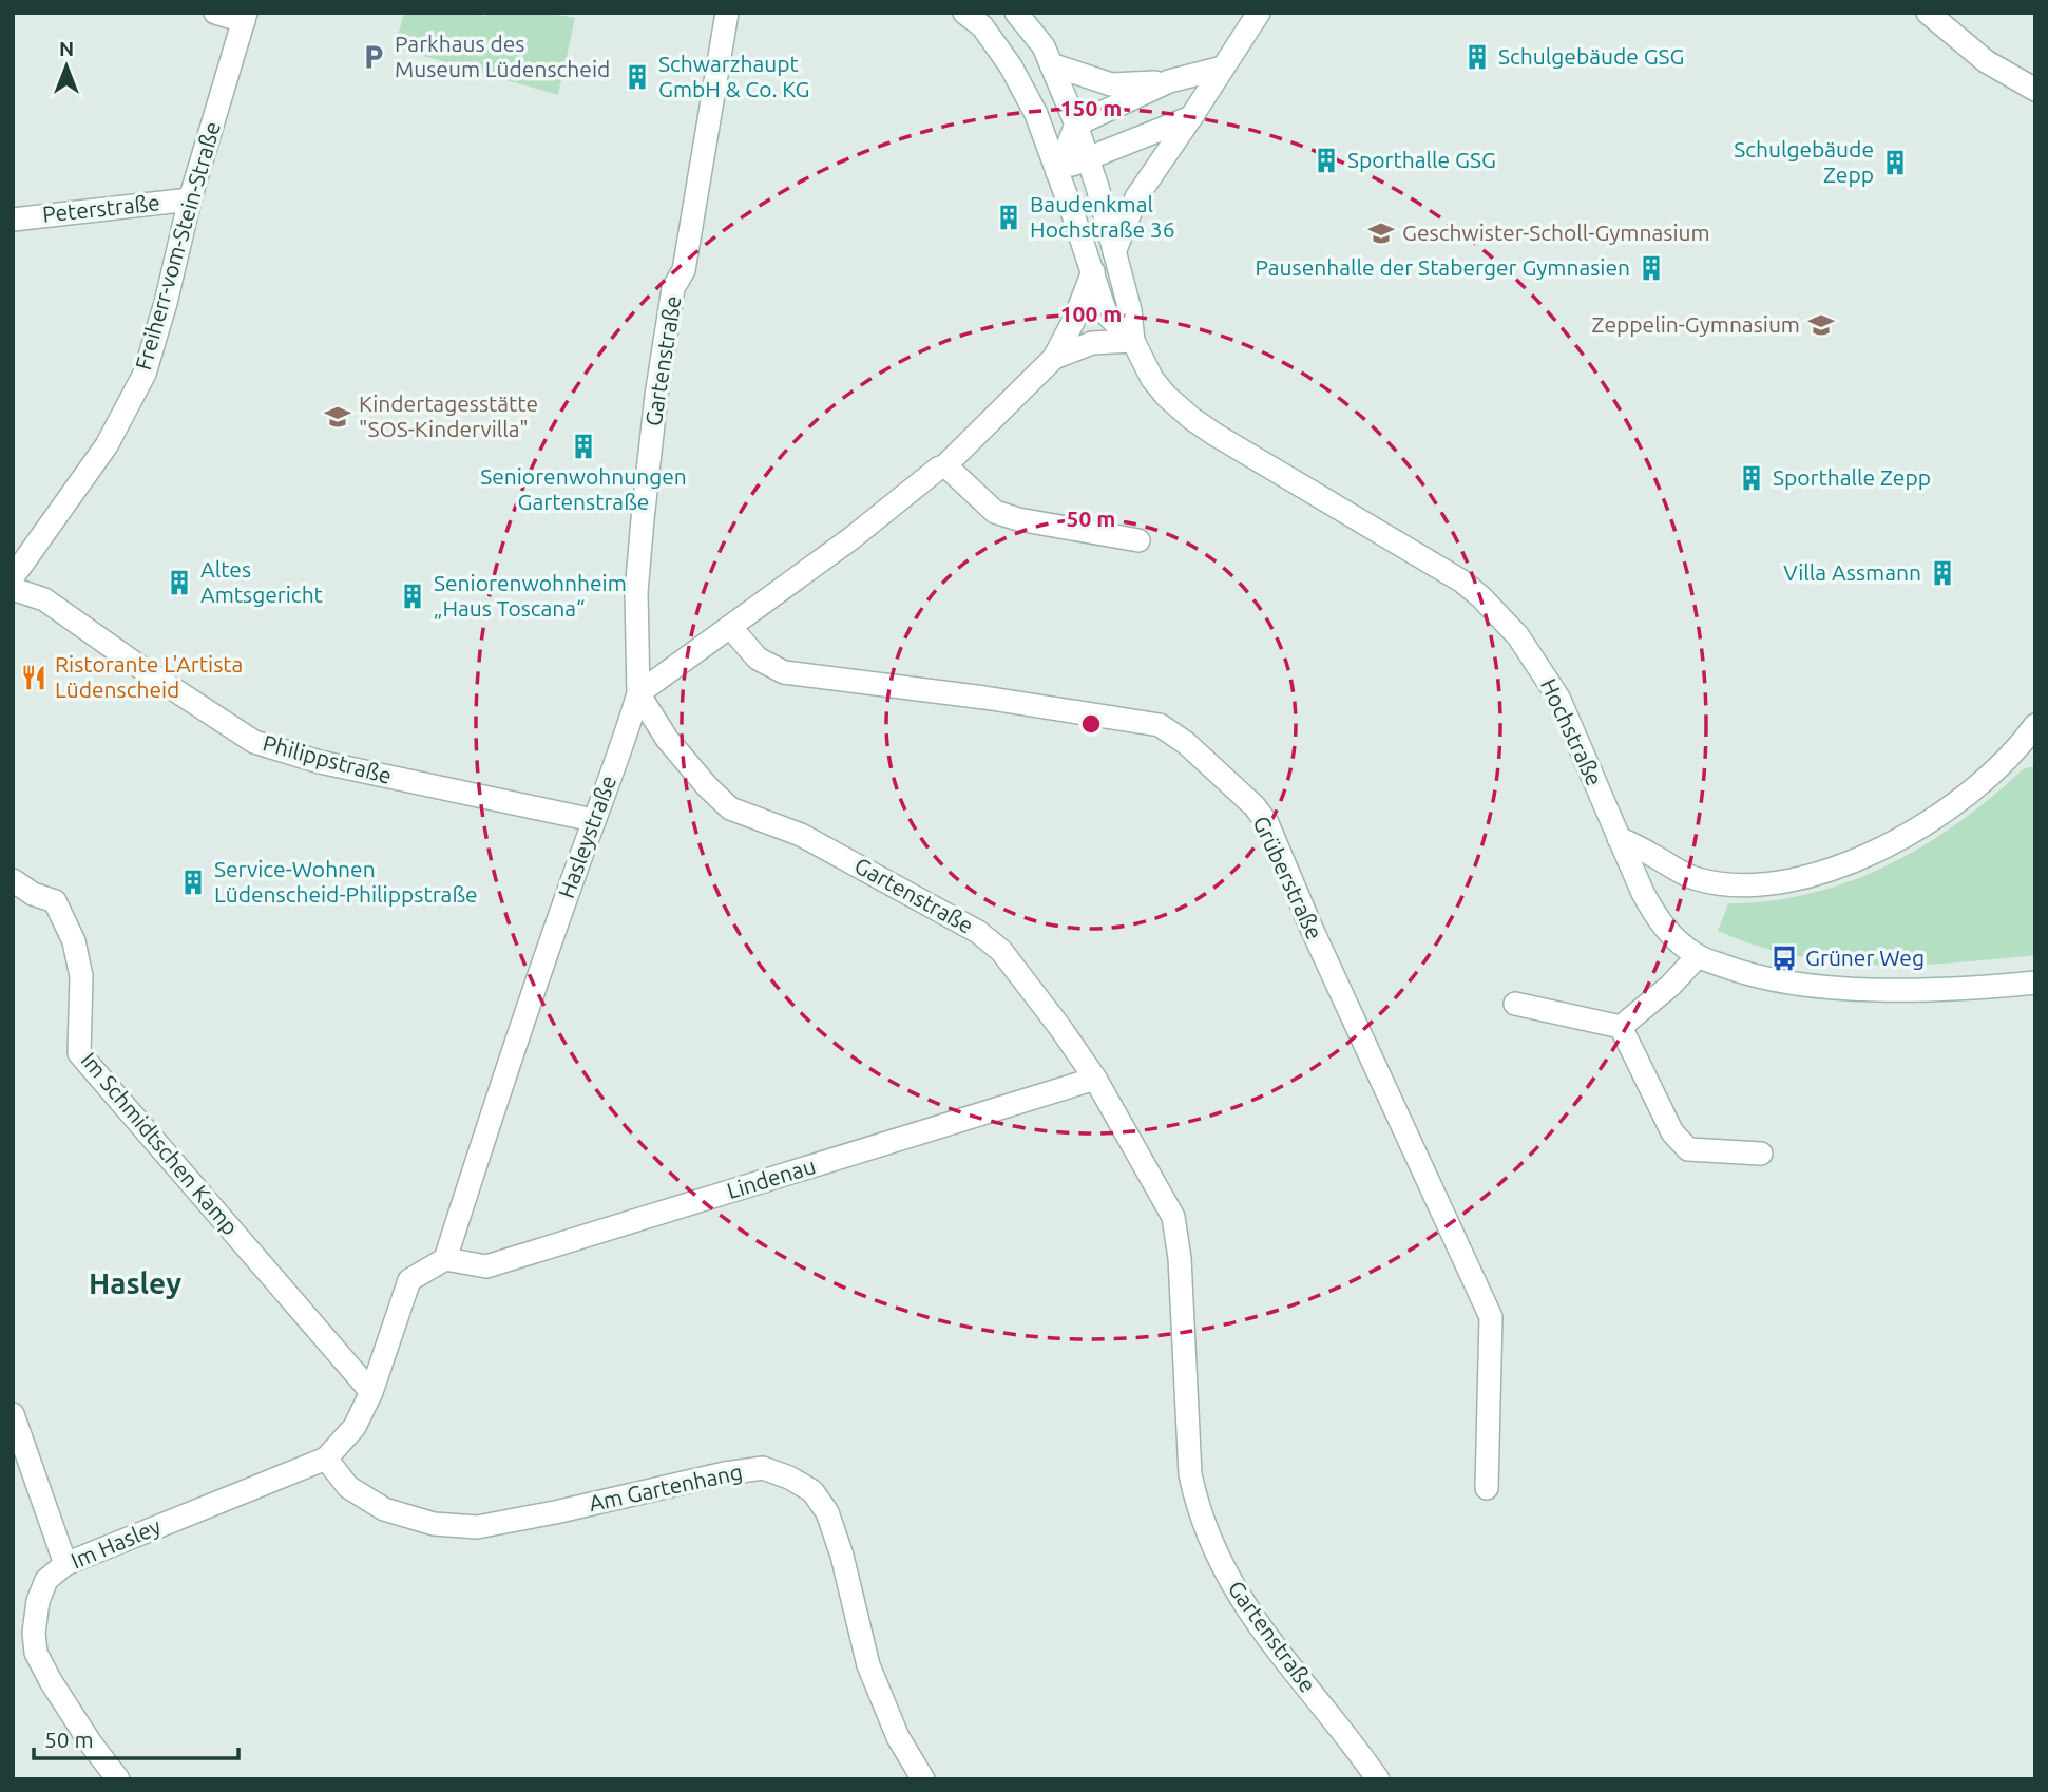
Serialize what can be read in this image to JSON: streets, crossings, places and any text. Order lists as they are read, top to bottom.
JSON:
{
  "streets": {
    "street": [
      "Peterstraße",
      "Freiherr-vom-Stein-Straße",
      "Gartenstraße",
      "Hochstraße",
      "Philippstraße",
      "Hasleystraße",
      "Grüberstraße",
      "Im Schmidtschen Kamp",
      "Lindenau",
      "Am Gartenhang",
      "Im Hasley"
    ]
  },
  "crossings": [
    ["Peterstraße", "Freiherr-vom-Stein-Straße"],
    ["Gartenstraße", "Hasleystraße"],
    ["Gartenstraße", "Lindenau"],
    ["Philippstraße", "Hasleystraße"],
    ["Hasleystraße", "Lindenau"],
    ["Am Gartenhang", "Im Hasley"]
  ],
  "districts": ["Hasley"],
  "places": {
    "parking": ["Parkhaus des Museum Lüdenscheid"],
    "building": [
      "Schulgebäude GSG",
      "Schwarzhaupt GmbH & Co. KG",
      "Sporthalle GSG",
      "Schulgebäude Zepp",
      "Baudenkmal Hochstraße 36",
      "Pausenhalle der Staberger Gymnasien",
      "Seniorenwohnungen Gartenstraße",
      "Sporthalle Zepp",
      "Villa Assmann",
      "Altes Amtsgericht",
      "Seniorenwohnheim „Haus Toscana“",
      "Service-Wohnen Lüdenscheid-Philippstraße"
    ],
    "school or university": ["Geschwister-Scholl-Gymnasium", "Zeppelin-Gymnasium", "Kindertagesstätte \"SOS-Kindervilla\""],
    "restaurant": ["Ristorante L'Artista Lüdenscheid"],
    "bus stop": ["Grüner Weg"]
  },
  "scale_bar": "50 m",
  "north": "top",
  "rings": ["150 m", "100 m", "50 m"]
}
